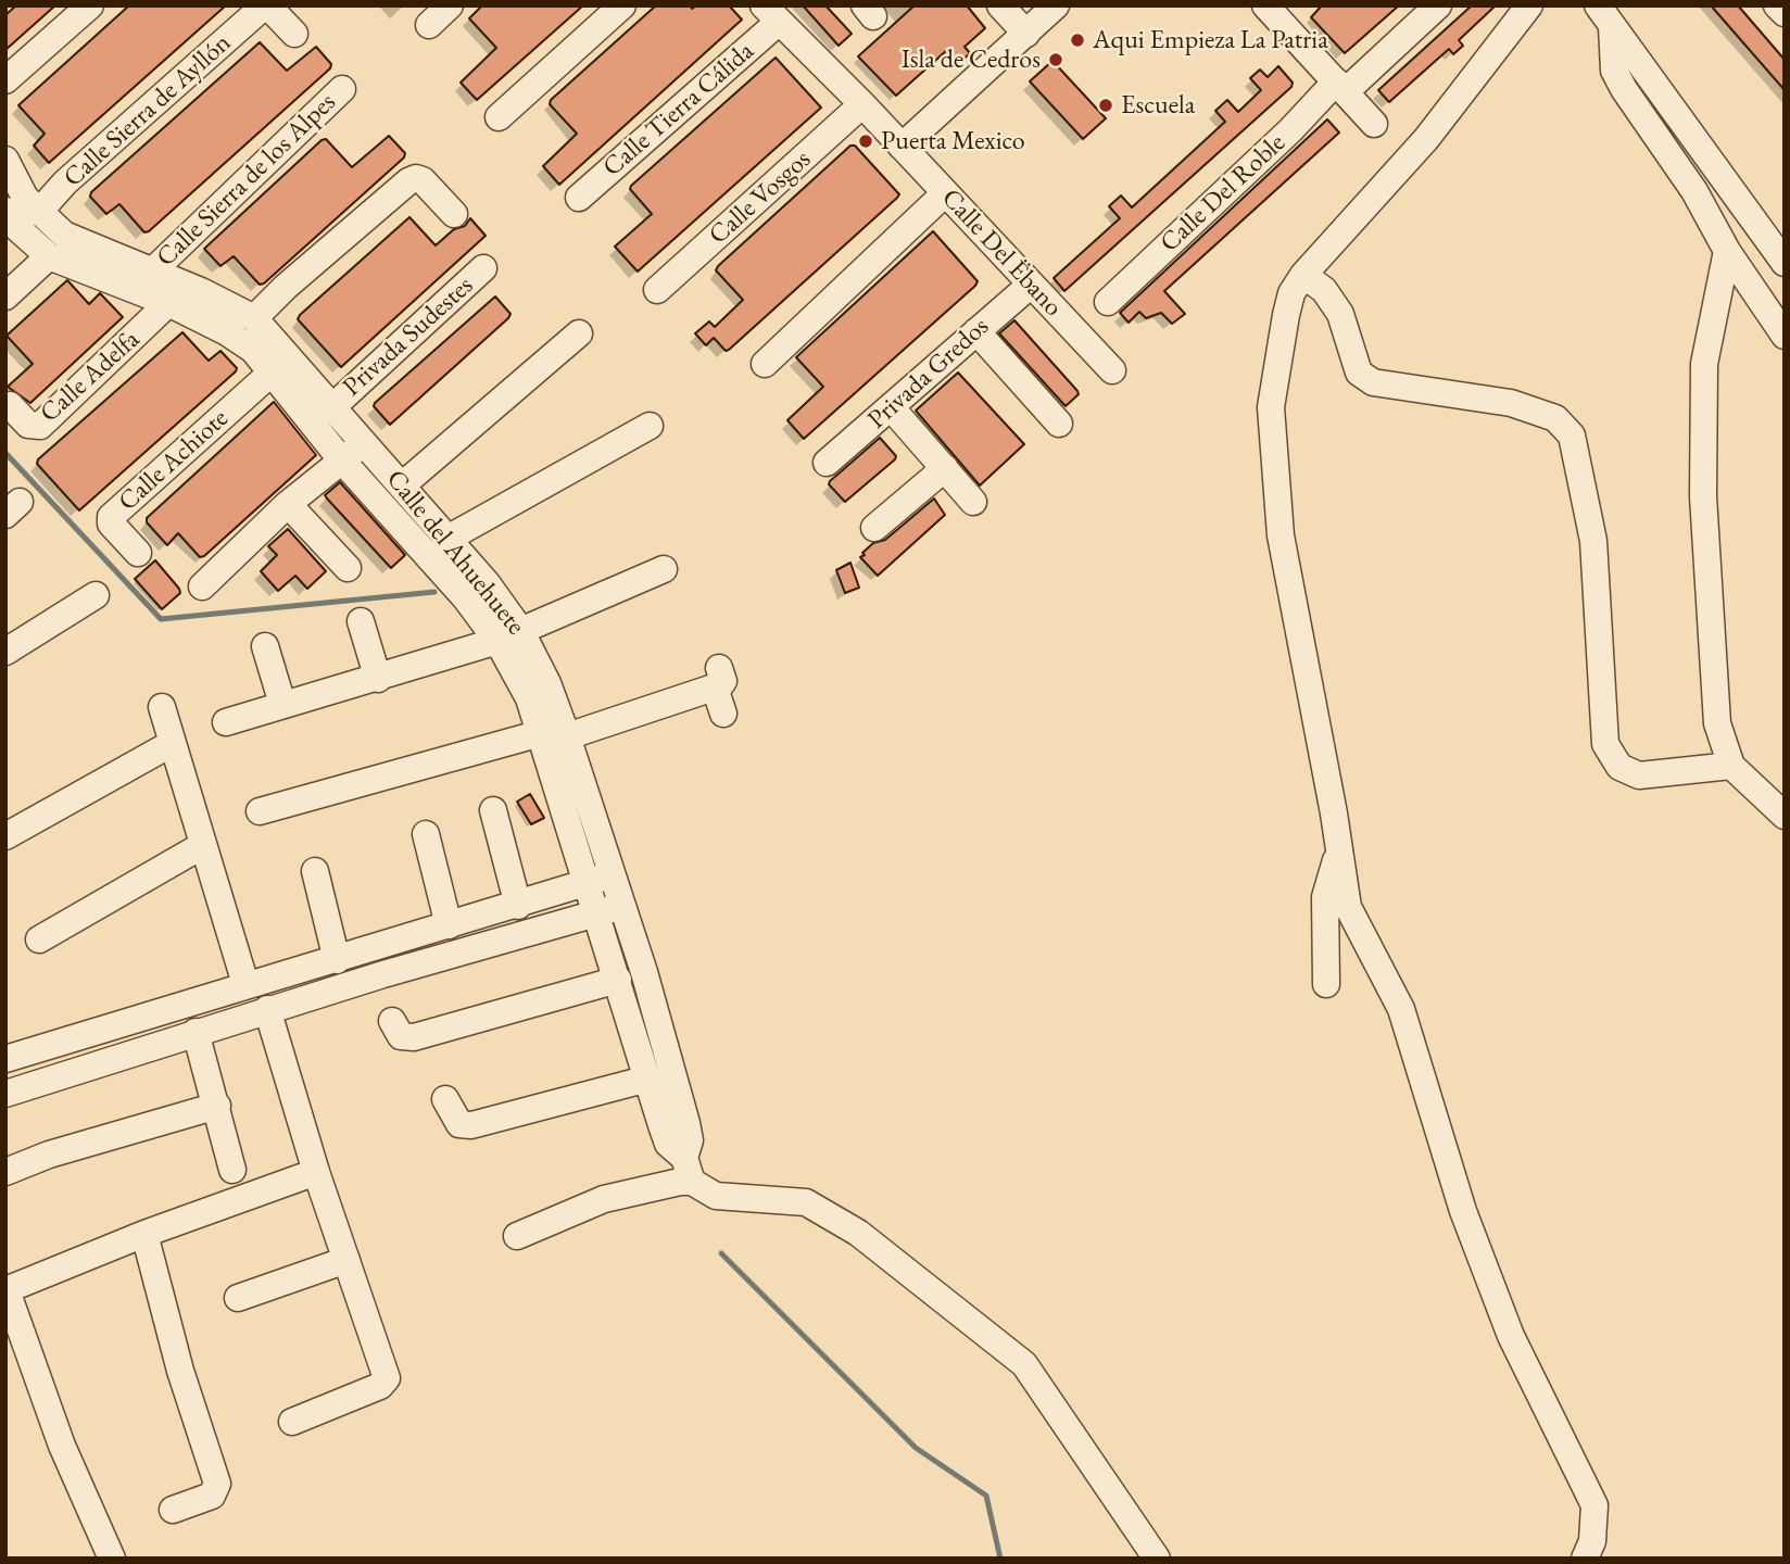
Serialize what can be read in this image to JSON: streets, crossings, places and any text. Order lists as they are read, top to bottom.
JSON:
{
  "streets": {
    "street": [
      "Calle Tierra Cálida",
      "Calle Sierra de Ayllón",
      "Calle Sierra de los Alpes",
      "Calle Del Roble",
      "Calle Vosgos",
      "Calle Del Ëbano",
      "Privada Sudestes",
      "Privada Gredos",
      "Calle Adelfa",
      "Calle Achiote",
      "Calle del Ahuehuete"
    ]
  },
  "crossings": [
    ["Calle Tierra Cálida", "Calle Del Ëbano"],
    ["Calle Sierra de Ayllón", "Calle del Ahuehuete"],
    ["Calle Sierra de los Alpes", "Calle del Ahuehuete"],
    ["Calle Vosgos", "Calle Del Ëbano"],
    ["Calle Del Ëbano", "Privada Gredos"],
    ["Privada Sudestes", "Calle del Ahuehuete"],
    ["Calle Adelfa", "Calle del Ahuehuete"],
    ["Calle Achiote", "Calle del Ahuehuete"]
  ],
  "places": [
    "Aqui Empieza La Patria",
    "Isla de Cedros",
    "Escuela",
    "Puerta Mexico"
  ]
}
